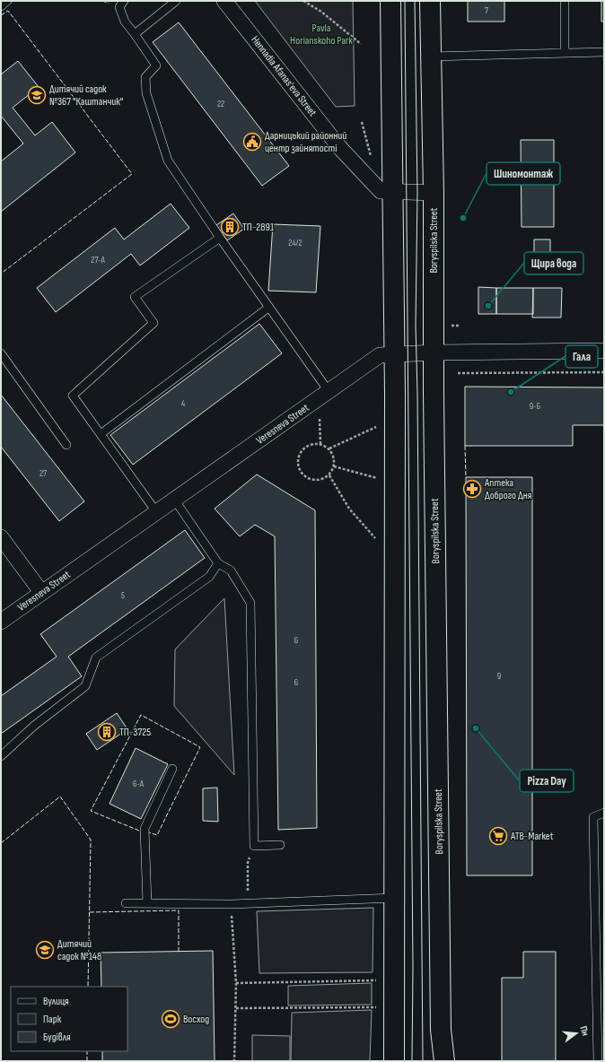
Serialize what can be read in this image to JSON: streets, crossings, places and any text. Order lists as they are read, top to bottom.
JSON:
{
  "streets": {
    "main road": ["Boryspilska Street"],
    "street": ["Hennadia Afanas'eva Street", "Veresneva Street"]
  },
  "crossings": [
    ["Hennadia Afanas'eva Street", "Boryspilska Street"],
    ["Boryspilska Street", "Veresneva Street"]
  ],
  "parks": ["Pavla Horianskoho Park"],
  "places": {
    "school or university": ["Дитячий садок №367 \"Каштанчик\"", "Дитячий садок №148"],
    "public building": ["Дарницький районний центр зайнятості"],
    "other": [
      "Шиномонтаж",
      "Щира вода",
      "Гала",
      "Pizza Day"
    ],
    "building": ["ТП-2891", "ТП-3725"],
    "pharmacy": ["Аптека Доброго Дня"],
    "supermarket": ["ATB-Market"],
    "sports": ["Восход"]
  },
  "house_numbers": [
    "7",
    "22",
    "24/2",
    "27-А",
    "4",
    "9-Б",
    "27",
    "5",
    "6",
    "9",
    "6",
    "6-А"
  ],
  "legend": ["Вулиця", "Парк", "Будівля"],
  "north": "right"
}
